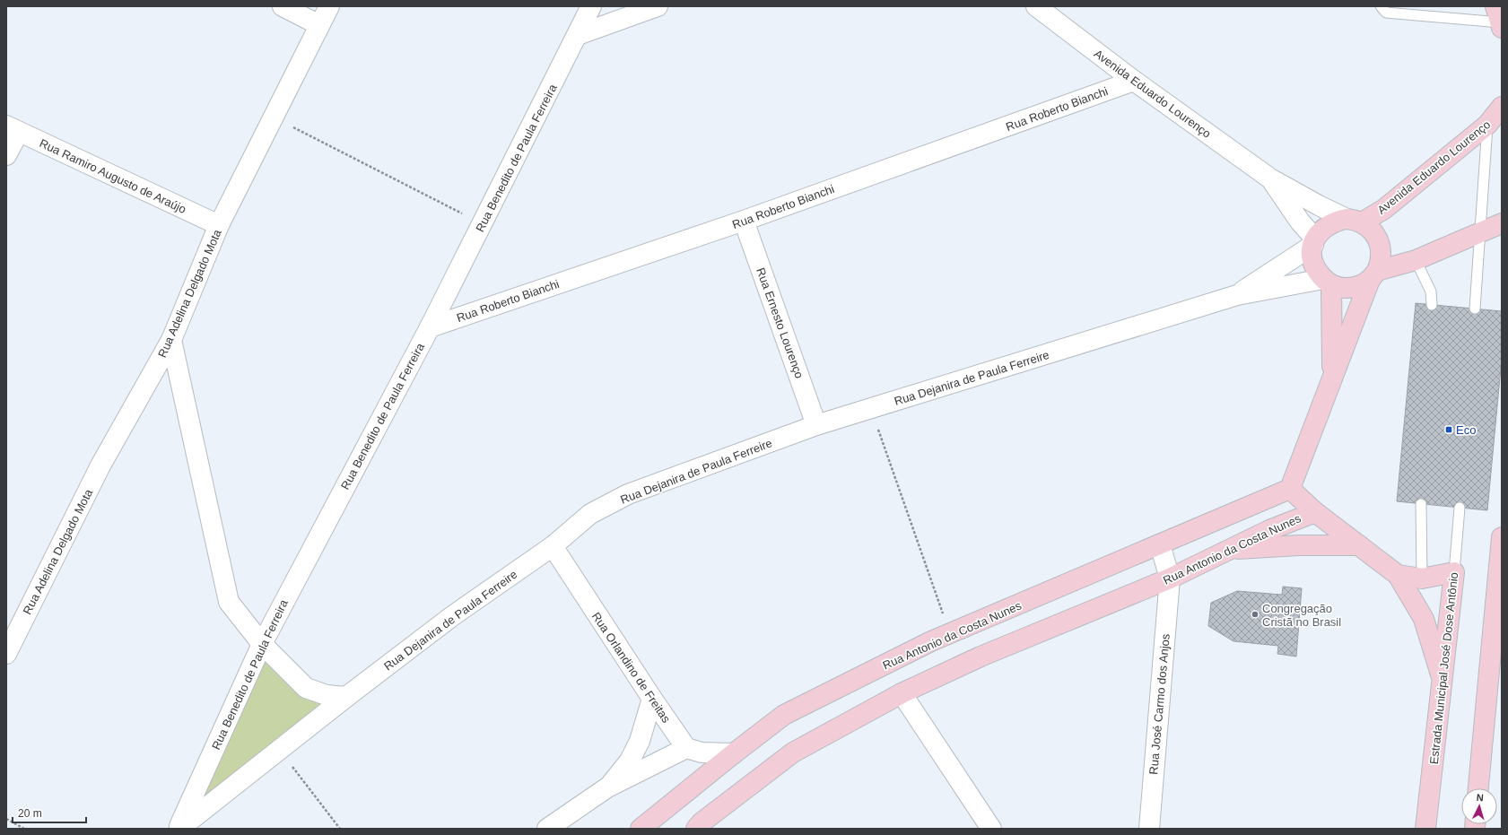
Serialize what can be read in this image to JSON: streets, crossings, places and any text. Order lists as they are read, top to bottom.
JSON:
{
  "streets": {
    "main road": ["Avenida Eduardo Lourenço", "Rua Antonio da Costa Nunes", "Estrada Municipal José Dose Antônio"],
    "street": [
      "Rua Roberto Bianchi",
      "Rua Benedito de Paula Ferreira",
      "Rua Ramiro Augusto de Araújo",
      "Rua Adelina Delgado Mota",
      "Rua Ernesto Lourenço",
      "Rua Dejanira de Paula Ferreire",
      "Rua Orlandino de Freitas",
      "Rua José Carmo dos Anjos"
    ]
  },
  "crossings": [
    ["Avenida Eduardo Lourenço", "Rua Roberto Bianchi"],
    ["Avenida Eduardo Lourenço", "Rua Dejanira de Paula Ferreire"],
    ["Rua Roberto Bianchi", "Rua Benedito de Paula Ferreira"],
    ["Rua Roberto Bianchi", "Rua Ernesto Lourenço"],
    ["Rua Benedito de Paula Ferreira", "Rua Dejanira de Paula Ferreire"],
    ["Rua Ramiro Augusto de Araújo", "Rua Adelina Delgado Mota"],
    ["Rua Ernesto Lourenço", "Rua Dejanira de Paula Ferreire"],
    ["Rua Dejanira de Paula Ferreire", "Rua Orlandino de Freitas"],
    ["Rua Antonio da Costa Nunes", "Rua José Carmo dos Anjos"]
  ],
  "places": {
    "transit": ["Eco"],
    "other": ["Congregação Cristã no Brasil"]
  },
  "scale_bar": "20 m",
  "north": "top"
}
